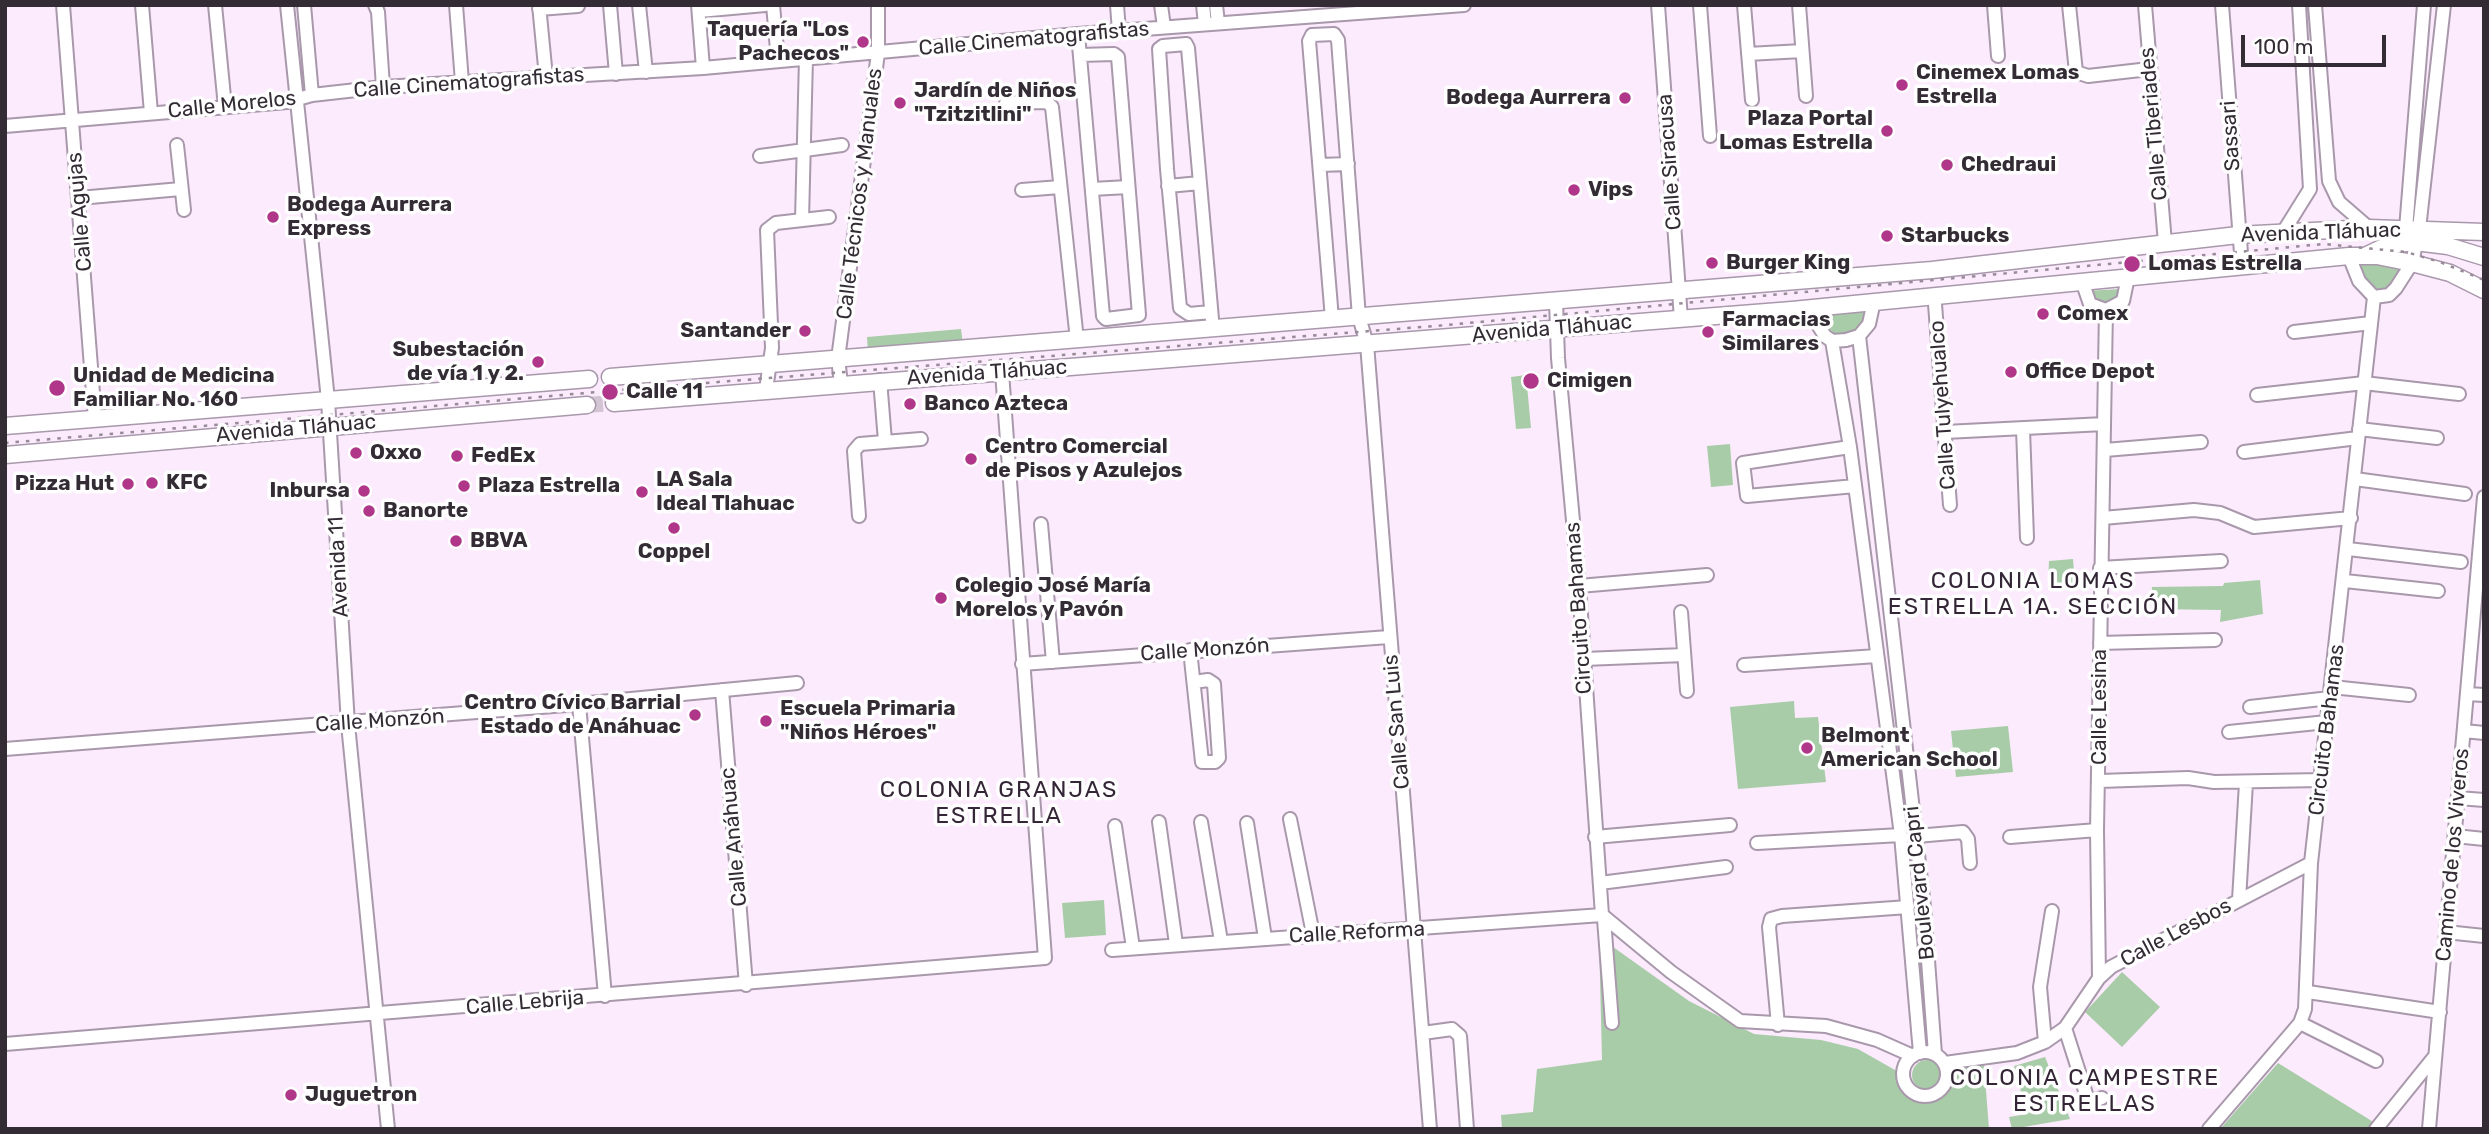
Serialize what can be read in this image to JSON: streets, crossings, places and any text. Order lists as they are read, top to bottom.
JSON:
{
  "streets": {
    "main road": ["Avenida Tláhuac"],
    "street": [
      "Calle Cinematografistas",
      "Calle Morelos",
      "Calle Tiberiades",
      "Sassari",
      "Calle Siracusa",
      "Calle Técnicos y Manuales",
      "Calle Agujas",
      "Calle Tulyehualco",
      "Avenida 11",
      "Circuito Bahamas",
      "Calle Monzón",
      "Calle Lesina",
      "Calle San Luis",
      "Calle Anáhuac",
      "Camino de los Viveros",
      "Boulevard Capri",
      "Calle Reforma",
      "Calle Lesbos",
      "Calle Lebrija"
    ]
  },
  "crossings": [
    ["Calle Cinematografistas", "Calle Morelos"],
    ["Calle Cinematografistas", "Calle Técnicos y Manuales"],
    ["Calle Morelos", "Calle Agujas"],
    ["Calle Morelos", "Avenida 11"],
    ["Calle Tiberiades", "Avenida Tláhuac"],
    ["Sassari", "Avenida Tláhuac"],
    ["Calle Siracusa", "Avenida Tláhuac"],
    ["Calle Técnicos y Manuales", "Avenida Tláhuac"],
    ["Calle Agujas", "Avenida Tláhuac"],
    ["Avenida Tláhuac", "Avenida 11"],
    ["Avenida Tláhuac", "Circuito Bahamas"],
    ["Avenida Tláhuac", "Calle San Luis"],
    ["Avenida 11", "Calle Monzón"],
    ["Avenida 11", "Calle Lebrija"],
    ["Circuito Bahamas", "Calle Reforma"],
    ["Circuito Bahamas", "Calle Lesbos"],
    ["Calle Monzón", "Calle San Luis"],
    ["Calle Monzón", "Calle Anáhuac"],
    ["Calle Monzón", "Calle Lebrija"],
    ["Calle Lesina", "Calle Lesbos"],
    ["Calle San Luis", "Calle Reforma"],
    ["Calle Anáhuac", "Calle Lebrija"],
    ["Boulevard Capri", "Calle Lesbos"]
  ],
  "districts": ["COLONIA LOMAS ESTRELLA 1A. SECCIÓN", "COLONIA GRANJAS ESTRELLA", "COLONIA CAMPESTRE ESTRELLAS"],
  "places": [
    "Taquería \"Los Pachecos\"",
    "Cinemex Lomas Estrella",
    "Bodega Aurrera",
    "Jardín de Niños \"Tzitzitlini\"",
    "Plaza Portal Lomas Estrella",
    "Chedraui",
    "Vips",
    "Bodega Aurrera Express",
    "Starbucks",
    "Burger King",
    "Lomas Estrella",
    "Comex",
    "Santander",
    "Farmacias Similares",
    "Subestación de vía 1 y 2.",
    "Office Depot",
    "Cimigen",
    "Unidad de Medicina Familiar No. 160",
    "Calle 11",
    "Banco Azteca",
    "Oxxo",
    "FedEx",
    "Centro Comercial de Pisos y Azulejos",
    "KFC",
    "Pizza Hut",
    "Plaza Estrella",
    "Inbursa",
    "LA Sala Ideal Tlahuac",
    "Banorte",
    "Coppel",
    "BBVA",
    "Colegio José María Morelos y Pavón",
    "Centro Cívico Barrial Estado de Anáhuac",
    "Escuela Primaria \"Niños Héroes\"",
    "Belmont American School",
    "Juguetron"
  ],
  "scale_bar": "100 m"
}
